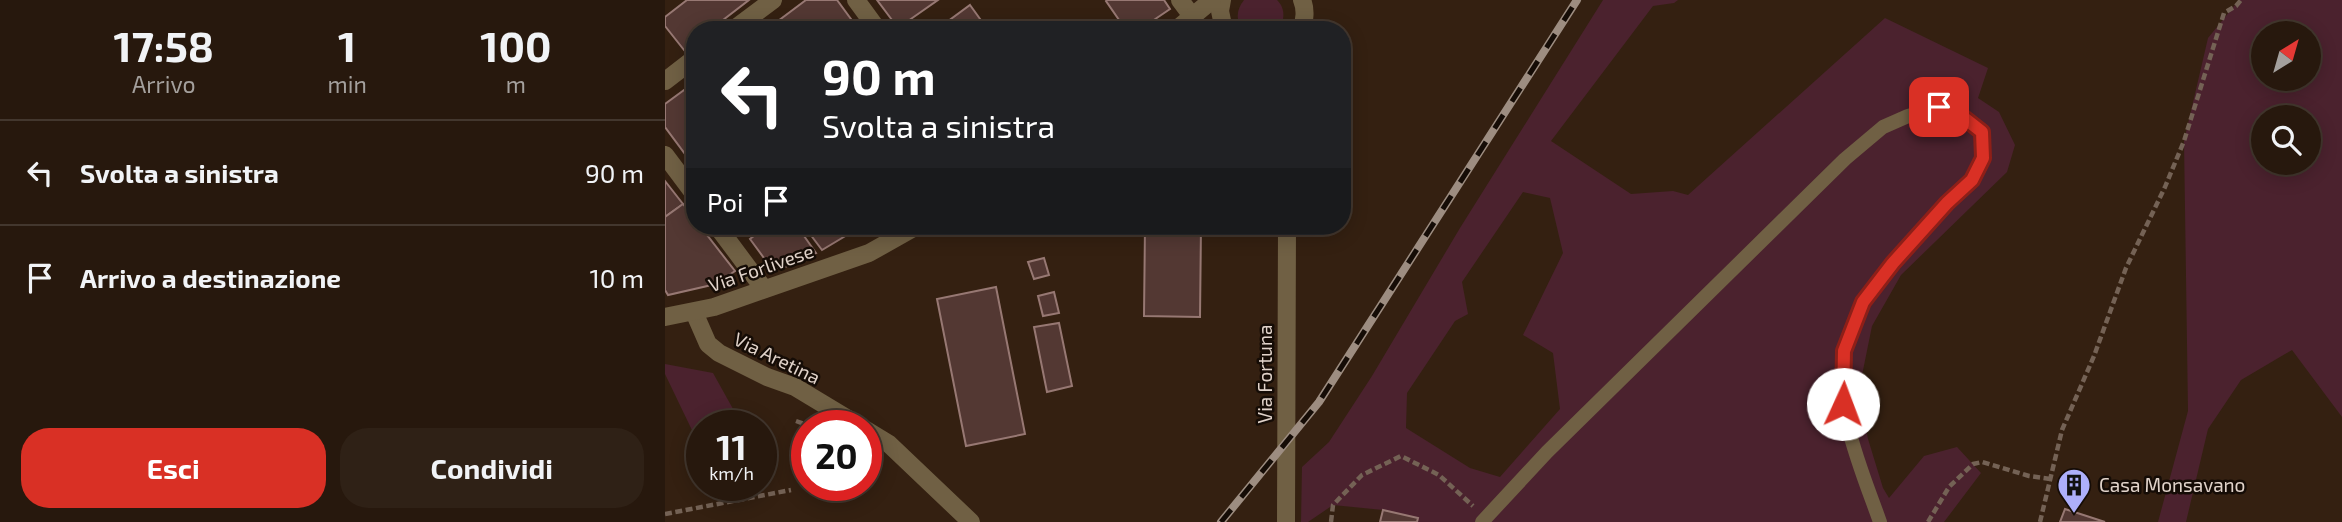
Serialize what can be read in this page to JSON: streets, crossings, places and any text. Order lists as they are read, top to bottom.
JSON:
{
  "streets": {
    "street": ["Via Forlivese", "Via Aretina", "Via Fortuna"]
  },
  "crossings": [
    ["Via Forlivese", "Via Aretina"]
  ],
  "places": {
    "building": ["Casa Monsavano"]
  },
  "north": "top right",
  "page": {
    "eta": [
      "17:58",
      "Arrivo",
      "1",
      "min",
      "100",
      "m"
    ],
    "turn": ["90 m", "Svolta a sinistra"],
    "list": [
      {
        "name": "Svolta a sinistra",
        "value": "90 m"
      },
      {
        "name": "Arrivo a destinazione",
        "value": "10 m"
      }
    ],
    "then": "Poi",
    "speed": "11 km/h",
    "limit": "20",
    "buttons": ["Esci", "Condividi"]
  }
}
